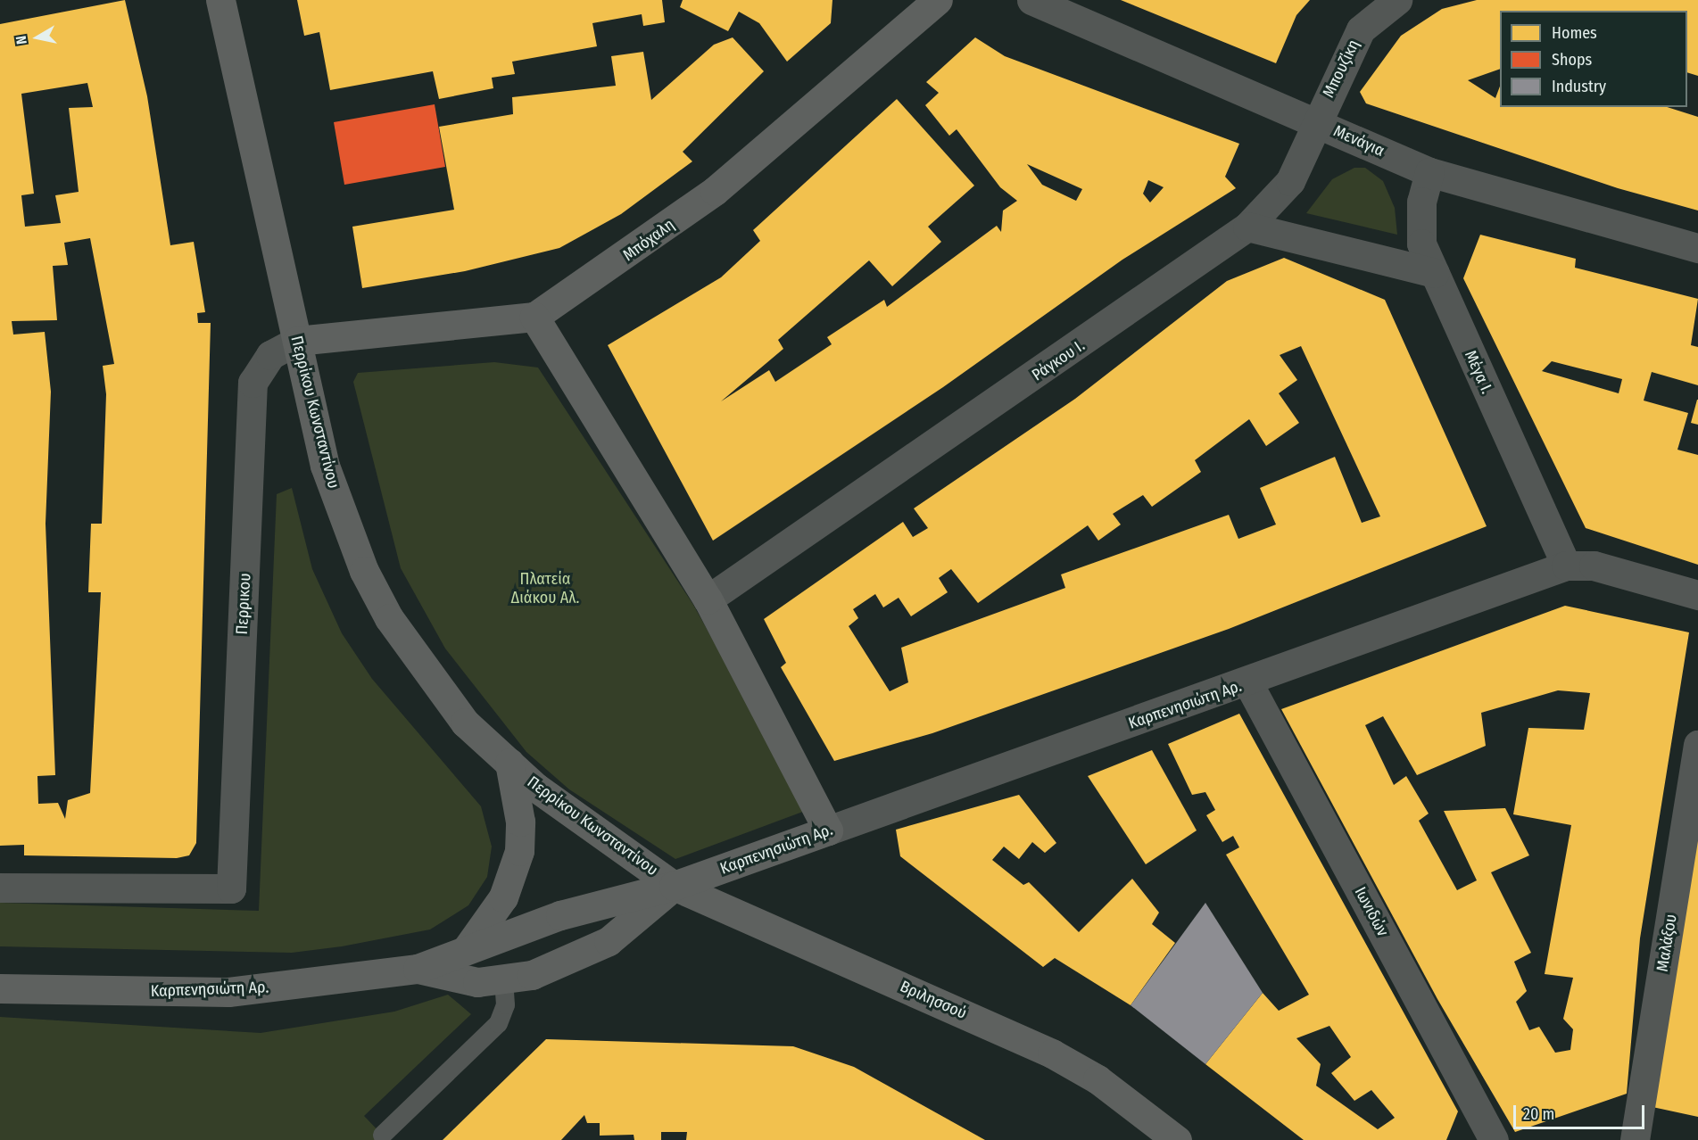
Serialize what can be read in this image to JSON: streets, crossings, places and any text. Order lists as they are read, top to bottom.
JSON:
{
  "streets": {
    "street": [
      "Μπουζίκη",
      "Μενάγια",
      "Μπόχαλη",
      "Ράγκου Ι.",
      "Μέγα Ι.",
      "Περρίκου Κωνσταντίνου",
      "Περρικου",
      "Καρπενησιώτη Αρ.",
      "Ιωνιδών",
      "Μαλάξου",
      "Βριλησσού"
    ]
  },
  "crossings": [
    ["Μπουζίκη", "Μενάγια"],
    ["Μπουζίκη", "Ράγκου Ι."],
    ["Μενάγια", "Μέγα Ι."],
    ["Μπόχαλη", "Περρίκου Κωνσταντίνου"],
    ["Μπόχαλη", "Περρικου"],
    ["Μέγα Ι.", "Καρπενησιώτη Αρ."],
    ["Περρίκου Κωνσταντίνου", "Περρικου"],
    ["Περρίκου Κωνσταντίνου", "Καρπενησιώτη Αρ."],
    ["Περρίκου Κωνσταντίνου", "Βριλησσού"],
    ["Καρπενησιώτη Αρ.", "Ιωνιδών"],
    ["Καρπενησιώτη Αρ.", "Βριλησσού"]
  ],
  "parks": ["Πλατεία Διάκου Αλ."],
  "legend": ["Homes", "Shops", "Industry"],
  "scale_bar": "20 m",
  "north": "left"
}
